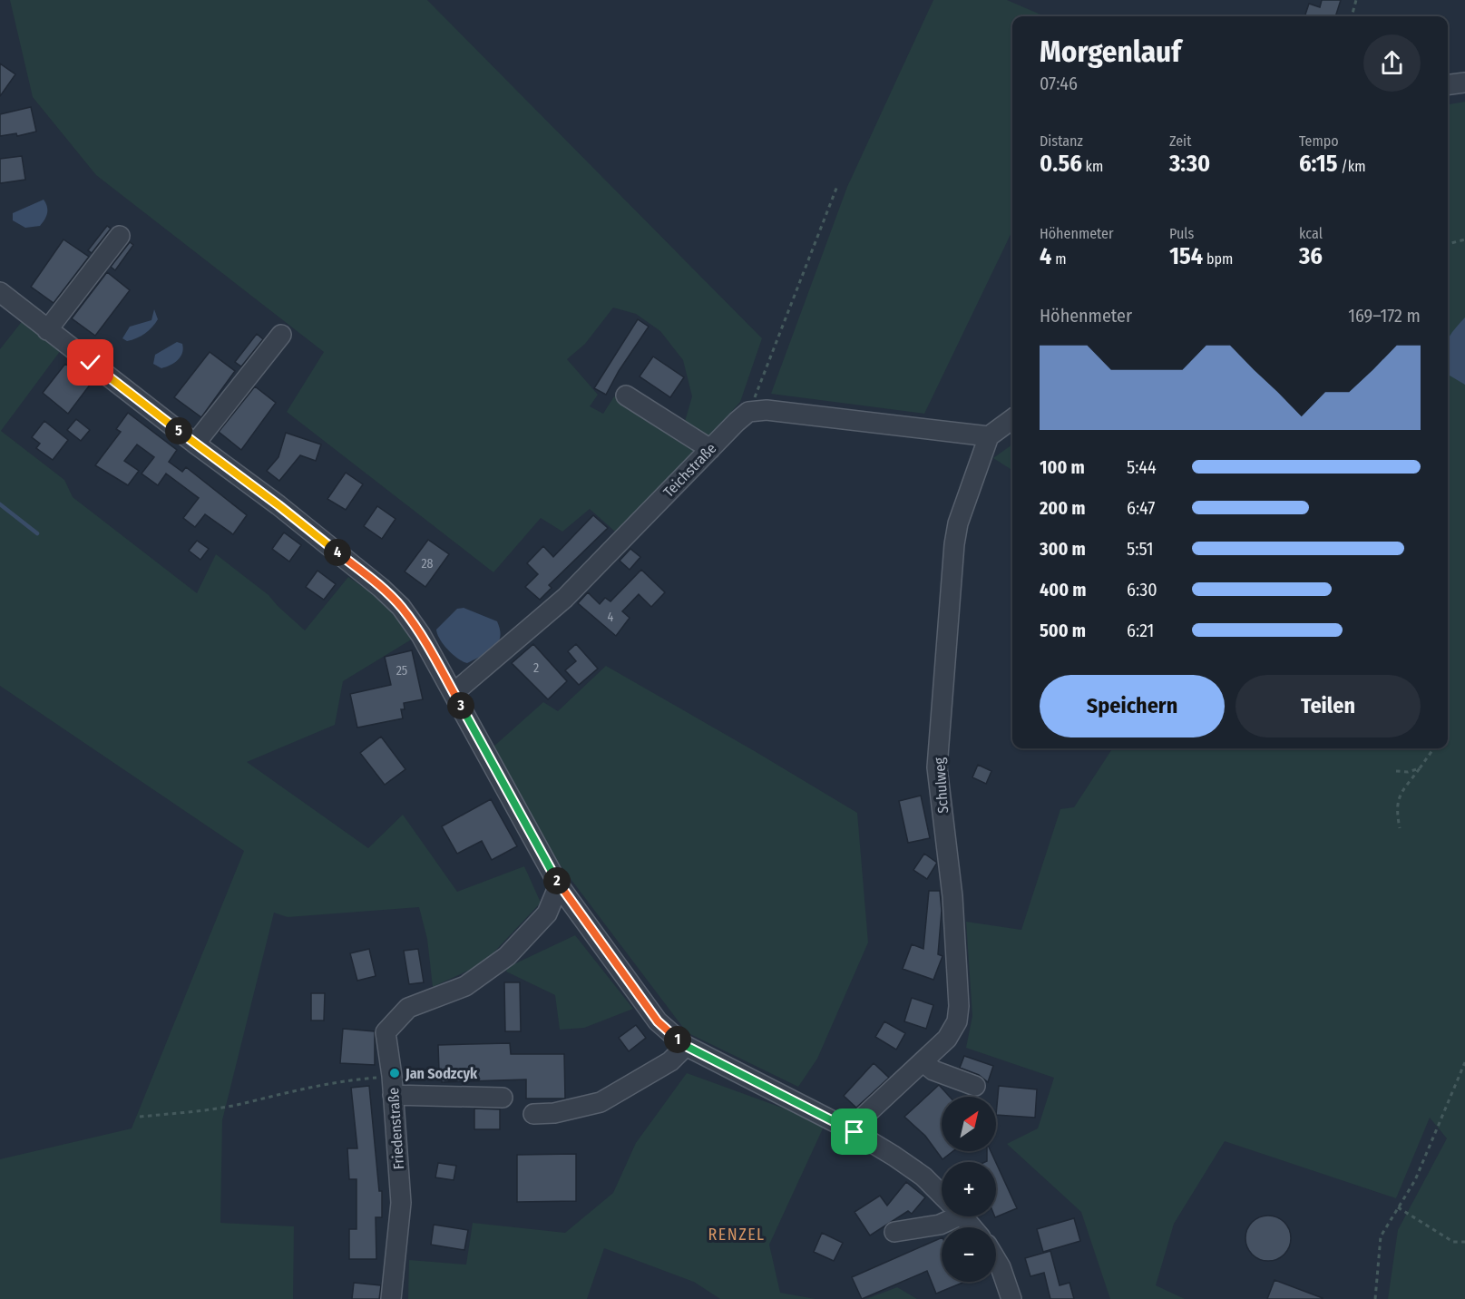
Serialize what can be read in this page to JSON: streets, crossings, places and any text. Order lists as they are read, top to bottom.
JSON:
{
  "streets": {
    "street": ["Teichstraße", "Schulweg", "Friedenstraße"]
  },
  "districts": ["RENZEL"],
  "places": ["Jan Sodzcyk"],
  "house_numbers": [
    "28",
    "4",
    "2",
    "25"
  ],
  "north": "top right",
  "page": {
    "heading": ["Morgenlauf", "07:46"],
    "stats": [
      ["Distanz", "0.56 km"],
      ["Zeit", "3:30"],
      ["Tempo", "6:15 /km"],
      ["Höhenmeter", "4 m"],
      ["Puls", "154 bpm"],
      ["kcal", "36"]
    ],
    "chart": ["Höhenmeter", "169–172 m"],
    "pins": [
      "5",
      "4",
      "3",
      "2",
      "1"
    ],
    "list": [
      {
        "name": "100 m",
        "note": "5:44"
      },
      {
        "name": "200 m",
        "note": "6:47"
      },
      {
        "name": "300 m",
        "note": "5:51"
      },
      {
        "name": "400 m",
        "note": "6:30"
      },
      {
        "name": "500 m",
        "note": "6:21"
      }
    ],
    "buttons": ["Speichern", "Teilen"],
    "map_buttons": ["+", "−"]
  }
}
